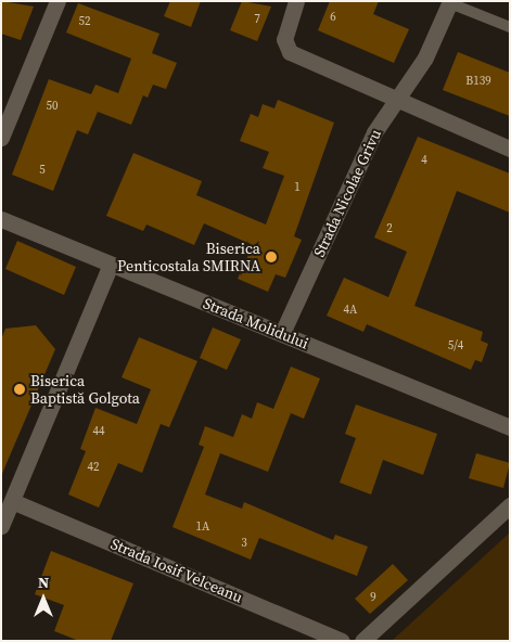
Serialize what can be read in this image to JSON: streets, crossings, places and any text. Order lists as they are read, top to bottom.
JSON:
{
  "streets": {
    "street": ["Strada Nicolae Grivu", "Strada Molidului", "Strada Iosif Velceanu"]
  },
  "crossings": [
    ["Strada Nicolae Grivu", "Strada Molidului"]
  ],
  "places": ["Biserica Penticostala SMIRNA", "Biserica Baptistă Golgota"],
  "house_numbers": [
    "6",
    "7",
    "52",
    "B139",
    "50",
    "4",
    "5",
    "1",
    "2",
    "4A",
    "5/4",
    "44",
    "42",
    "1A",
    "3",
    "9"
  ],
  "north": "top"
}
